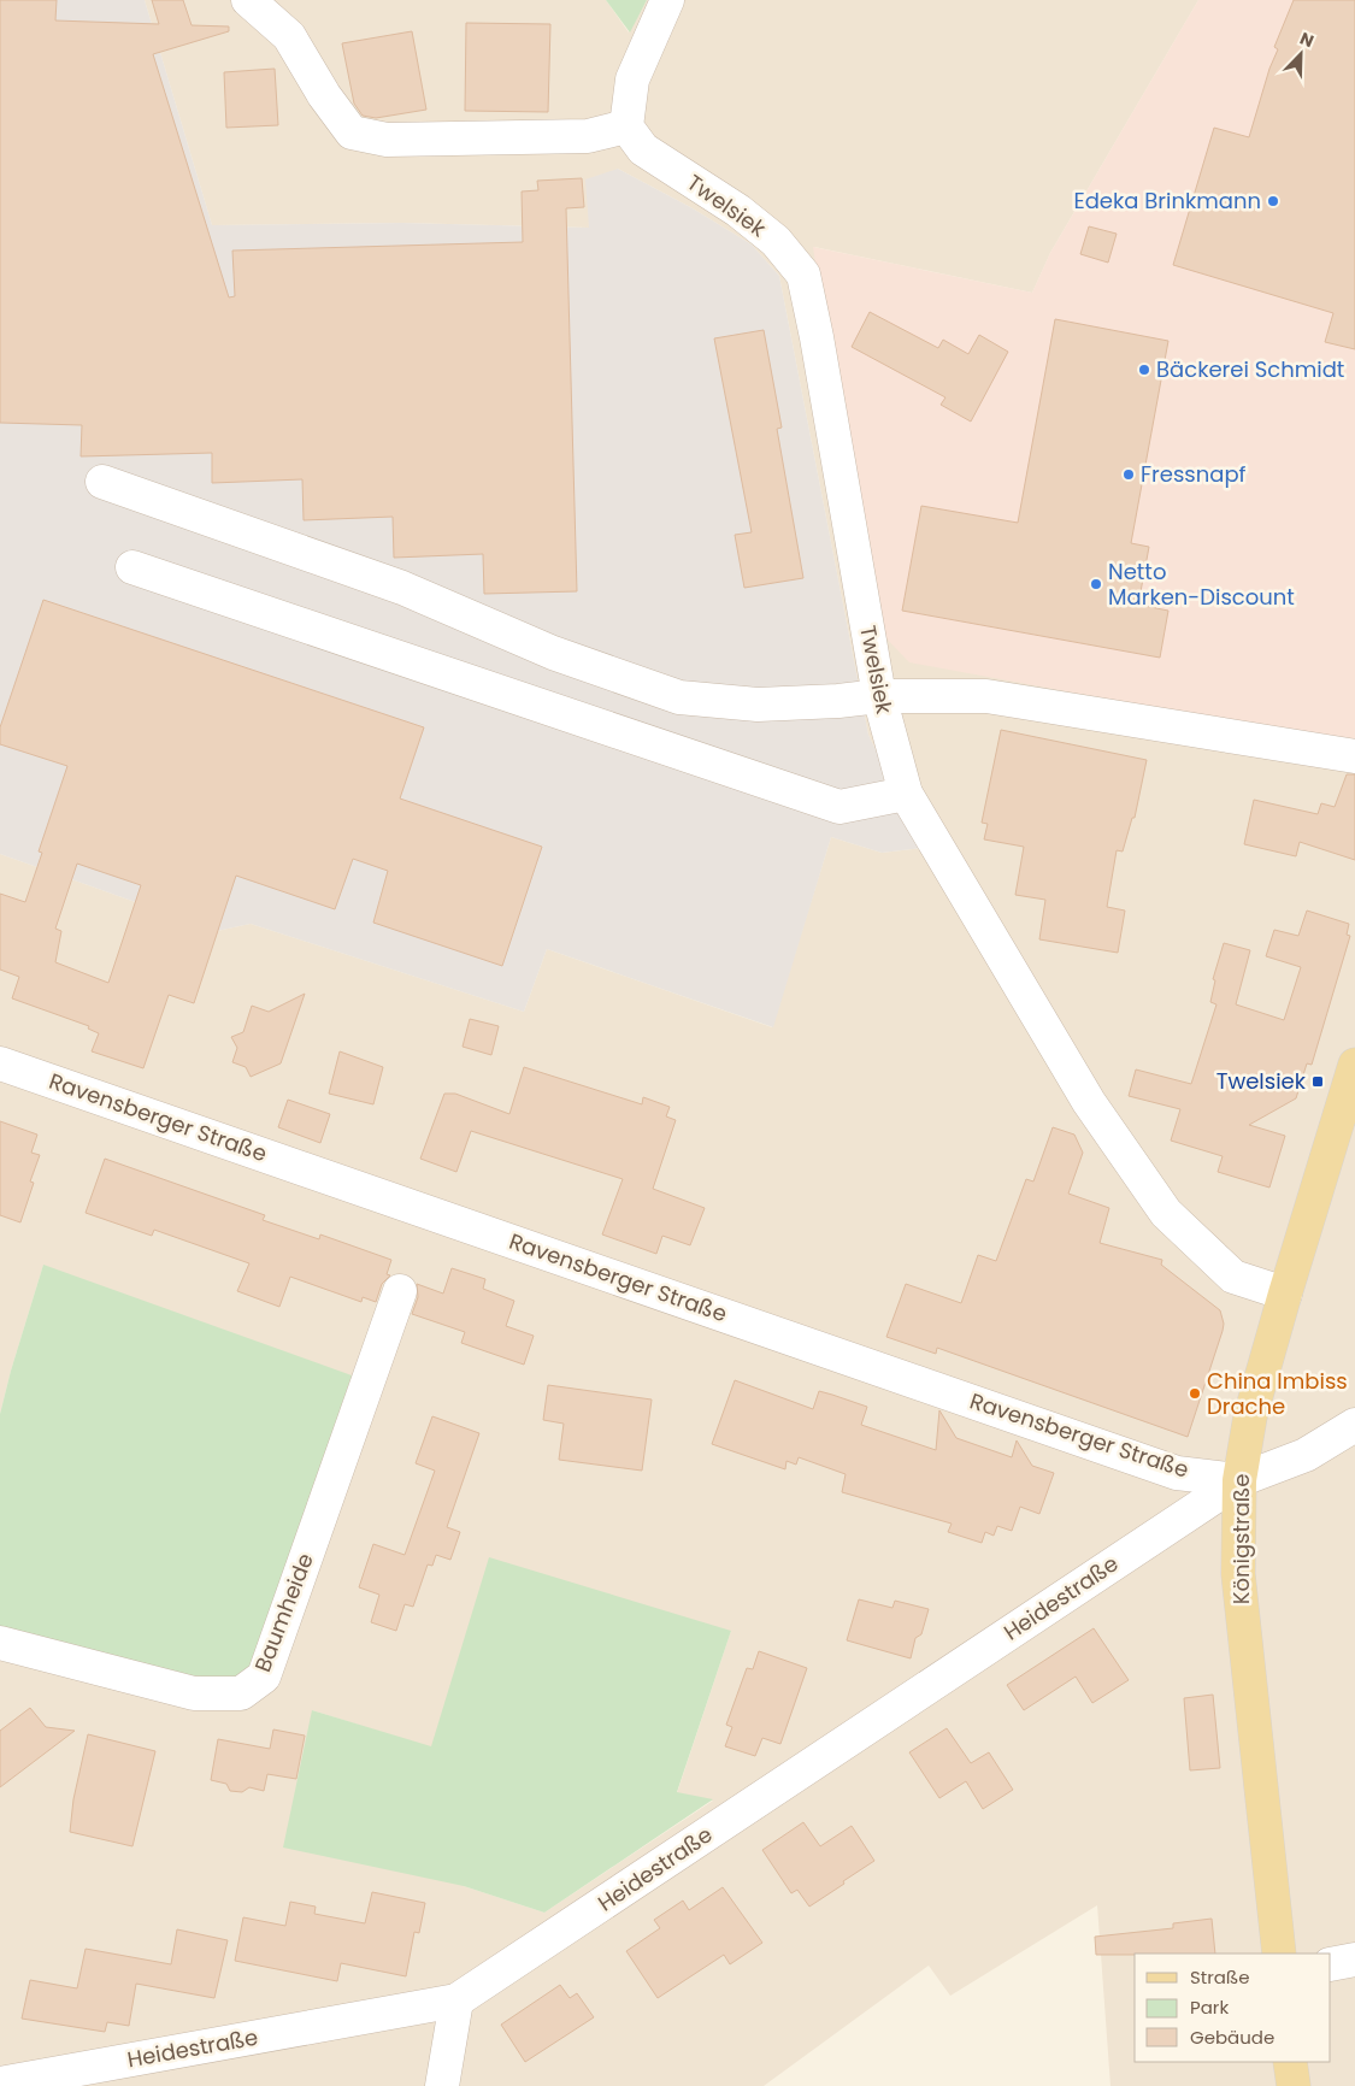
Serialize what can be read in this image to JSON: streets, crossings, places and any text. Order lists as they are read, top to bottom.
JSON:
{
  "streets": {
    "main road": ["Königstraße"],
    "street": [
      "Twelsiek",
      "Ravensberger Straße",
      "Heidestraße",
      "Baumheide"
    ]
  },
  "crossings": [
    ["Twelsiek", "Königstraße"],
    ["Ravensberger Straße", "Königstraße"],
    ["Ravensberger Straße", "Heidestraße"],
    ["Königstraße", "Heidestraße"]
  ],
  "places": {
    "other": [
      "Edeka Brinkmann",
      "Bäckerei Schmidt",
      "Fressnapf",
      "Netto Marken-Discount",
      "China Imbiss Drache"
    ],
    "transit": ["Twelsiek"]
  },
  "legend": ["Straße", "Park", "Gebäude"],
  "north": "top right"
}
